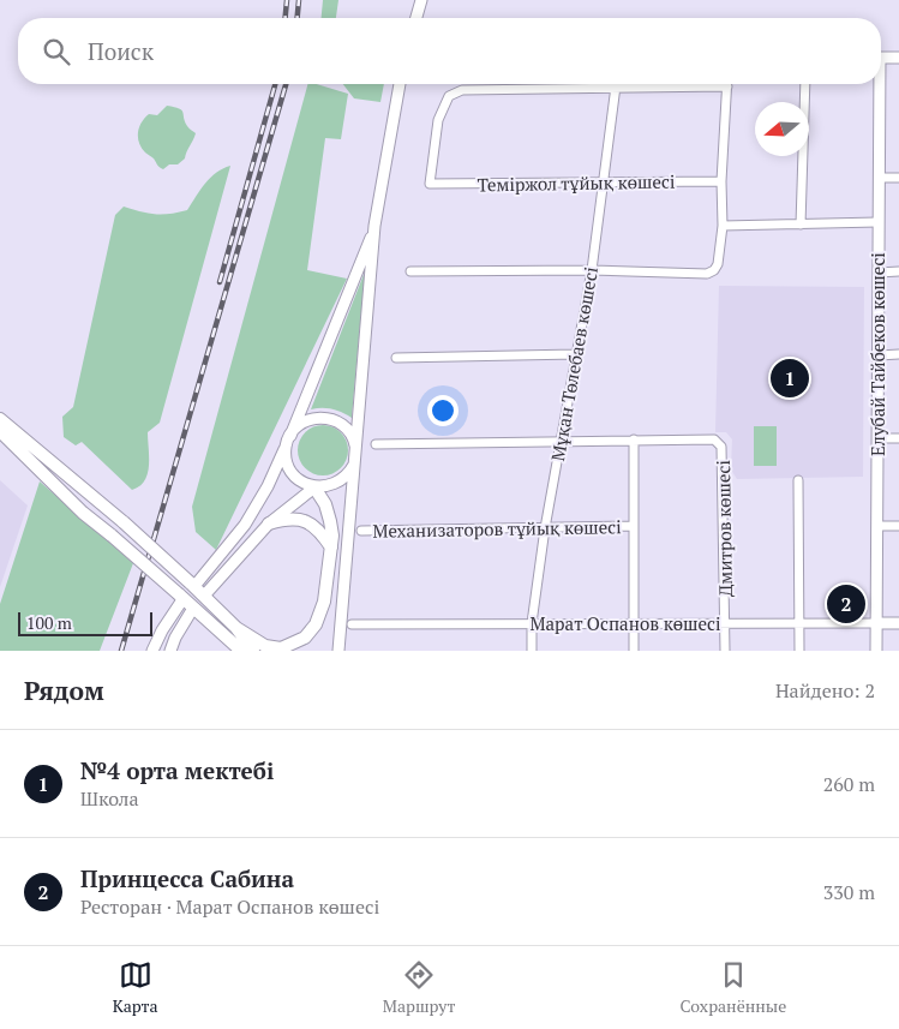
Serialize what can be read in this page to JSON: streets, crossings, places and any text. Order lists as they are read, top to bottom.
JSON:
{
  "streets": {
    "main road": ["Елубай Тайбеков көшесі", "Марат Оспанов көшесі"],
    "street": [
      "Теміржол тұйық көшесі",
      "Мұқан Төлебаев көшесі",
      "Механизаторов тұйық көшесі",
      "Дмитров көшесі"
    ]
  },
  "crossings": [
    ["Теміржол тұйық көшесі", "Мұқан Төлебаев көшесі"],
    ["Елубай Тайбеков көшесі", "Марат Оспанов көшесі"],
    ["Мұқан Төлебаев көшесі", "Механизаторов тұйық көшесі"],
    ["Мұқан Төлебаев көшесі", "Марат Оспанов көшесі"],
    ["Дмитров көшесі", "Марат Оспанов көшесі"]
  ],
  "scale_bar": "100 m",
  "north": "left",
  "page": {
    "search": "Поиск",
    "pins": ["1", "2"],
    "scale": "100 m",
    "heading": ["Рядом", "Найдено: 2"],
    "list": [
      {
        "mark": "1",
        "name": "№4 орта мектебі",
        "note": "Школа",
        "value": "260 m"
      },
      {
        "mark": "2",
        "name": "Принцесса Сабина",
        "note": "Ресторан · Марат Оспанов көшесі",
        "value": "330 m"
      }
    ],
    "nav": ["Карта", "Маршрут", "Сохранённые"]
  }
}
